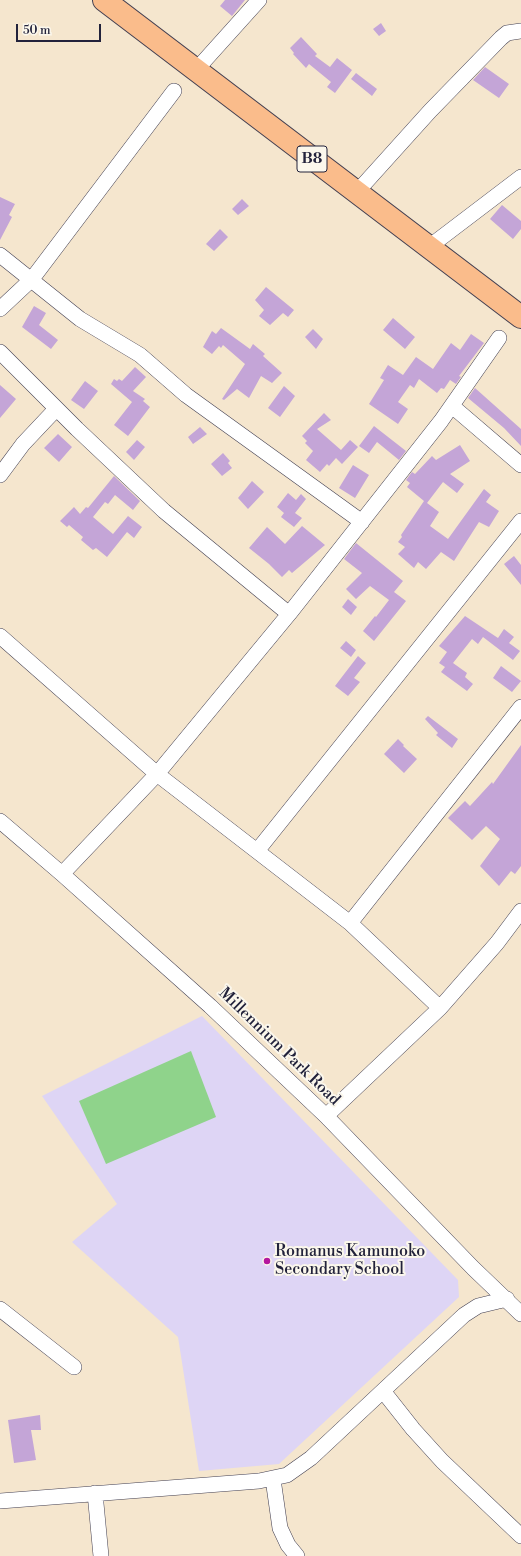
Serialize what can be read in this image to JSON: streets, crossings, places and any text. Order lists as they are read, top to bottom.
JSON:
{
  "streets": {
    "highway": ["B8"],
    "street": ["Millennium Park Road"]
  },
  "places": ["Romanus Kamunoko Secondary School"],
  "scale_bar": "50 m"
}
